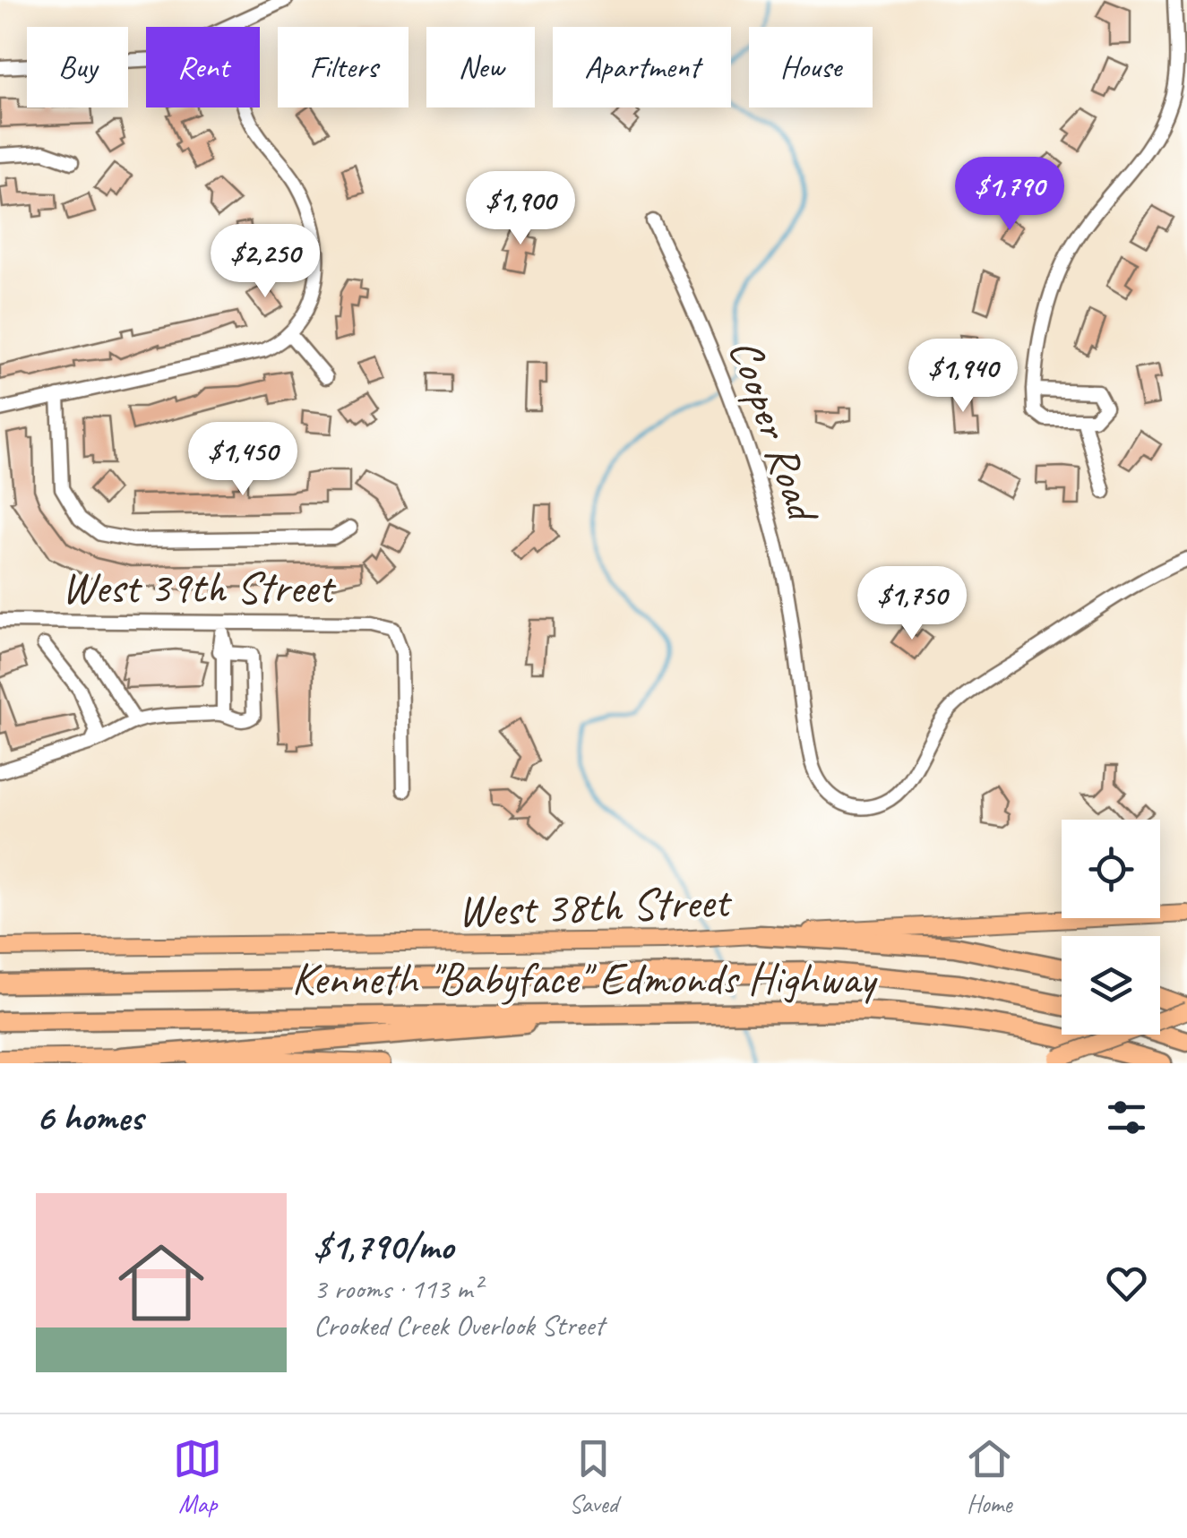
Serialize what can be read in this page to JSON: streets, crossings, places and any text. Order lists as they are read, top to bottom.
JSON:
{
  "streets": {
    "highway": ["Kenneth \"Babyface\" Edmonds Highway"],
    "main road": ["West 38th Street"],
    "street": ["Cooper Road", "West 39th Street"]
  },
  "page": {
    "chip": [
      "Buy",
      "Rent",
      "Filters",
      "New",
      "Apartment",
      "House"
    ],
    "price": [
      "$1,790",
      "$1,900",
      "$2,250",
      "$1,940",
      "$1,450",
      "$1,750"
    ],
    "heading": "6 homes",
    "list": [
      {
        "name": "$1,790/mo",
        "note": "3 rooms · 113 m² · Crooked Creek Overlook Street"
      }
    ],
    "tabs": ["Map", "Saved", "Home"]
  }
}
